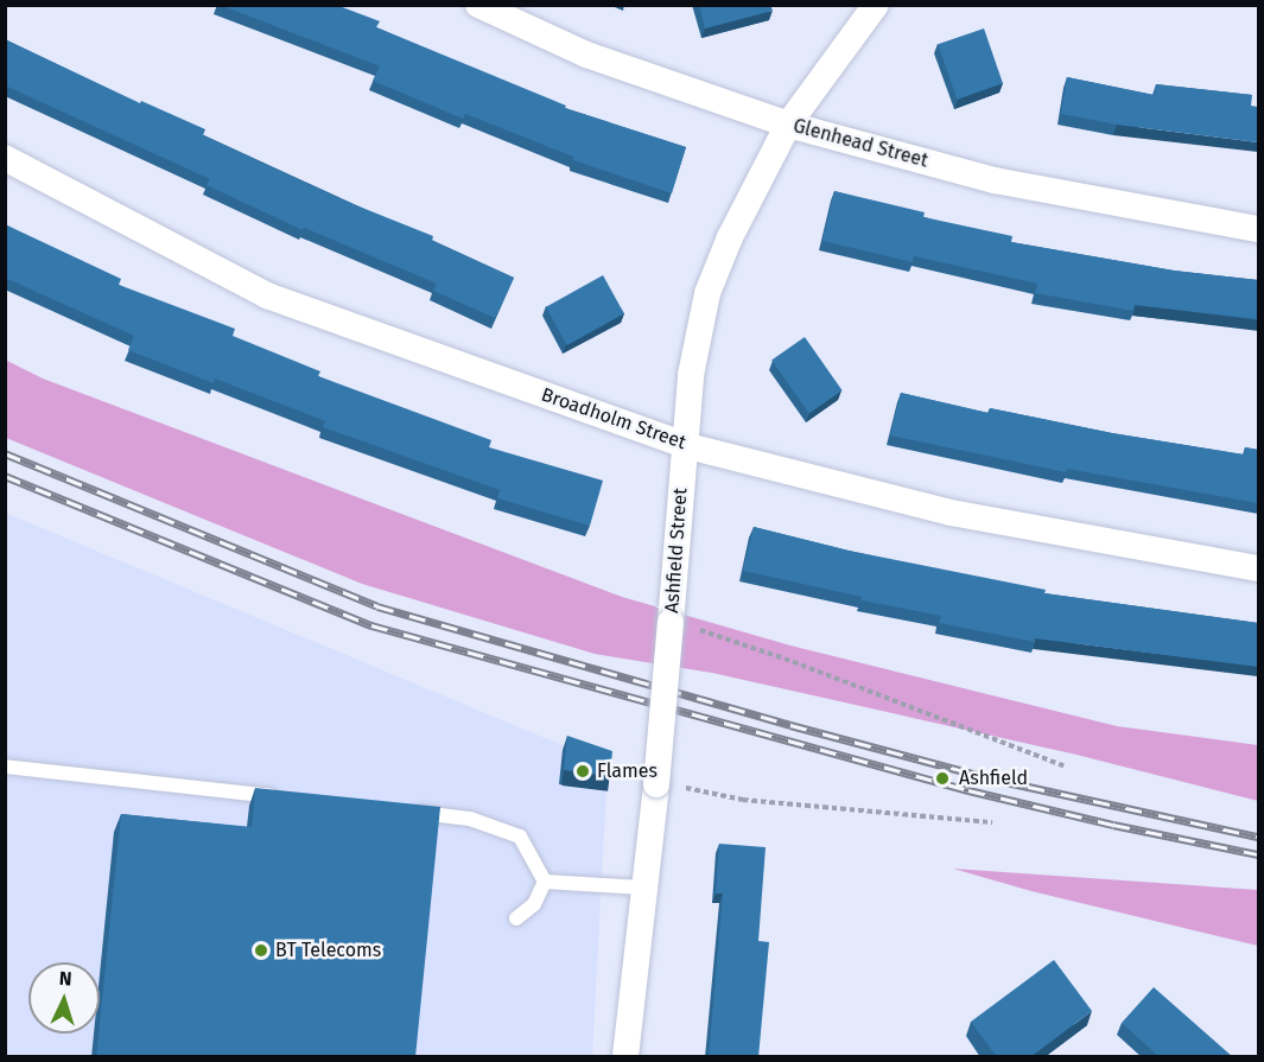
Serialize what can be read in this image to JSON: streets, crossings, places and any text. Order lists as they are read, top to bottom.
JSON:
{
  "streets": {
    "street": ["Glenhead Street", "Broadholm Street", "Ashfield Street"]
  },
  "crossings": [
    ["Glenhead Street", "Ashfield Street"],
    ["Broadholm Street", "Ashfield Street"]
  ],
  "places": ["Flames", "Ashfield", "BT Telecoms"],
  "north": "top"
}
